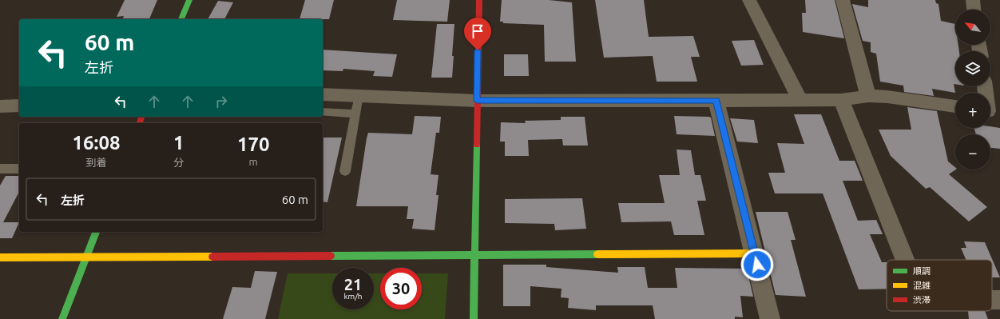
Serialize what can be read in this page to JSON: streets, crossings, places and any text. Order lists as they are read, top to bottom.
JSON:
{
  "legend": ["順調", "混雑", "渋滞"],
  "north": "top left",
  "page": {
    "map_buttons": ["+", "−"],
    "turn": ["60 m", "左折"],
    "eta": [
      "16:08",
      "到着",
      "1",
      "分",
      "170",
      "m"
    ],
    "list": [
      {
        "name": "左折",
        "value": "60 m"
      }
    ],
    "speed": "21 km/h",
    "limit": "30"
  }
}
